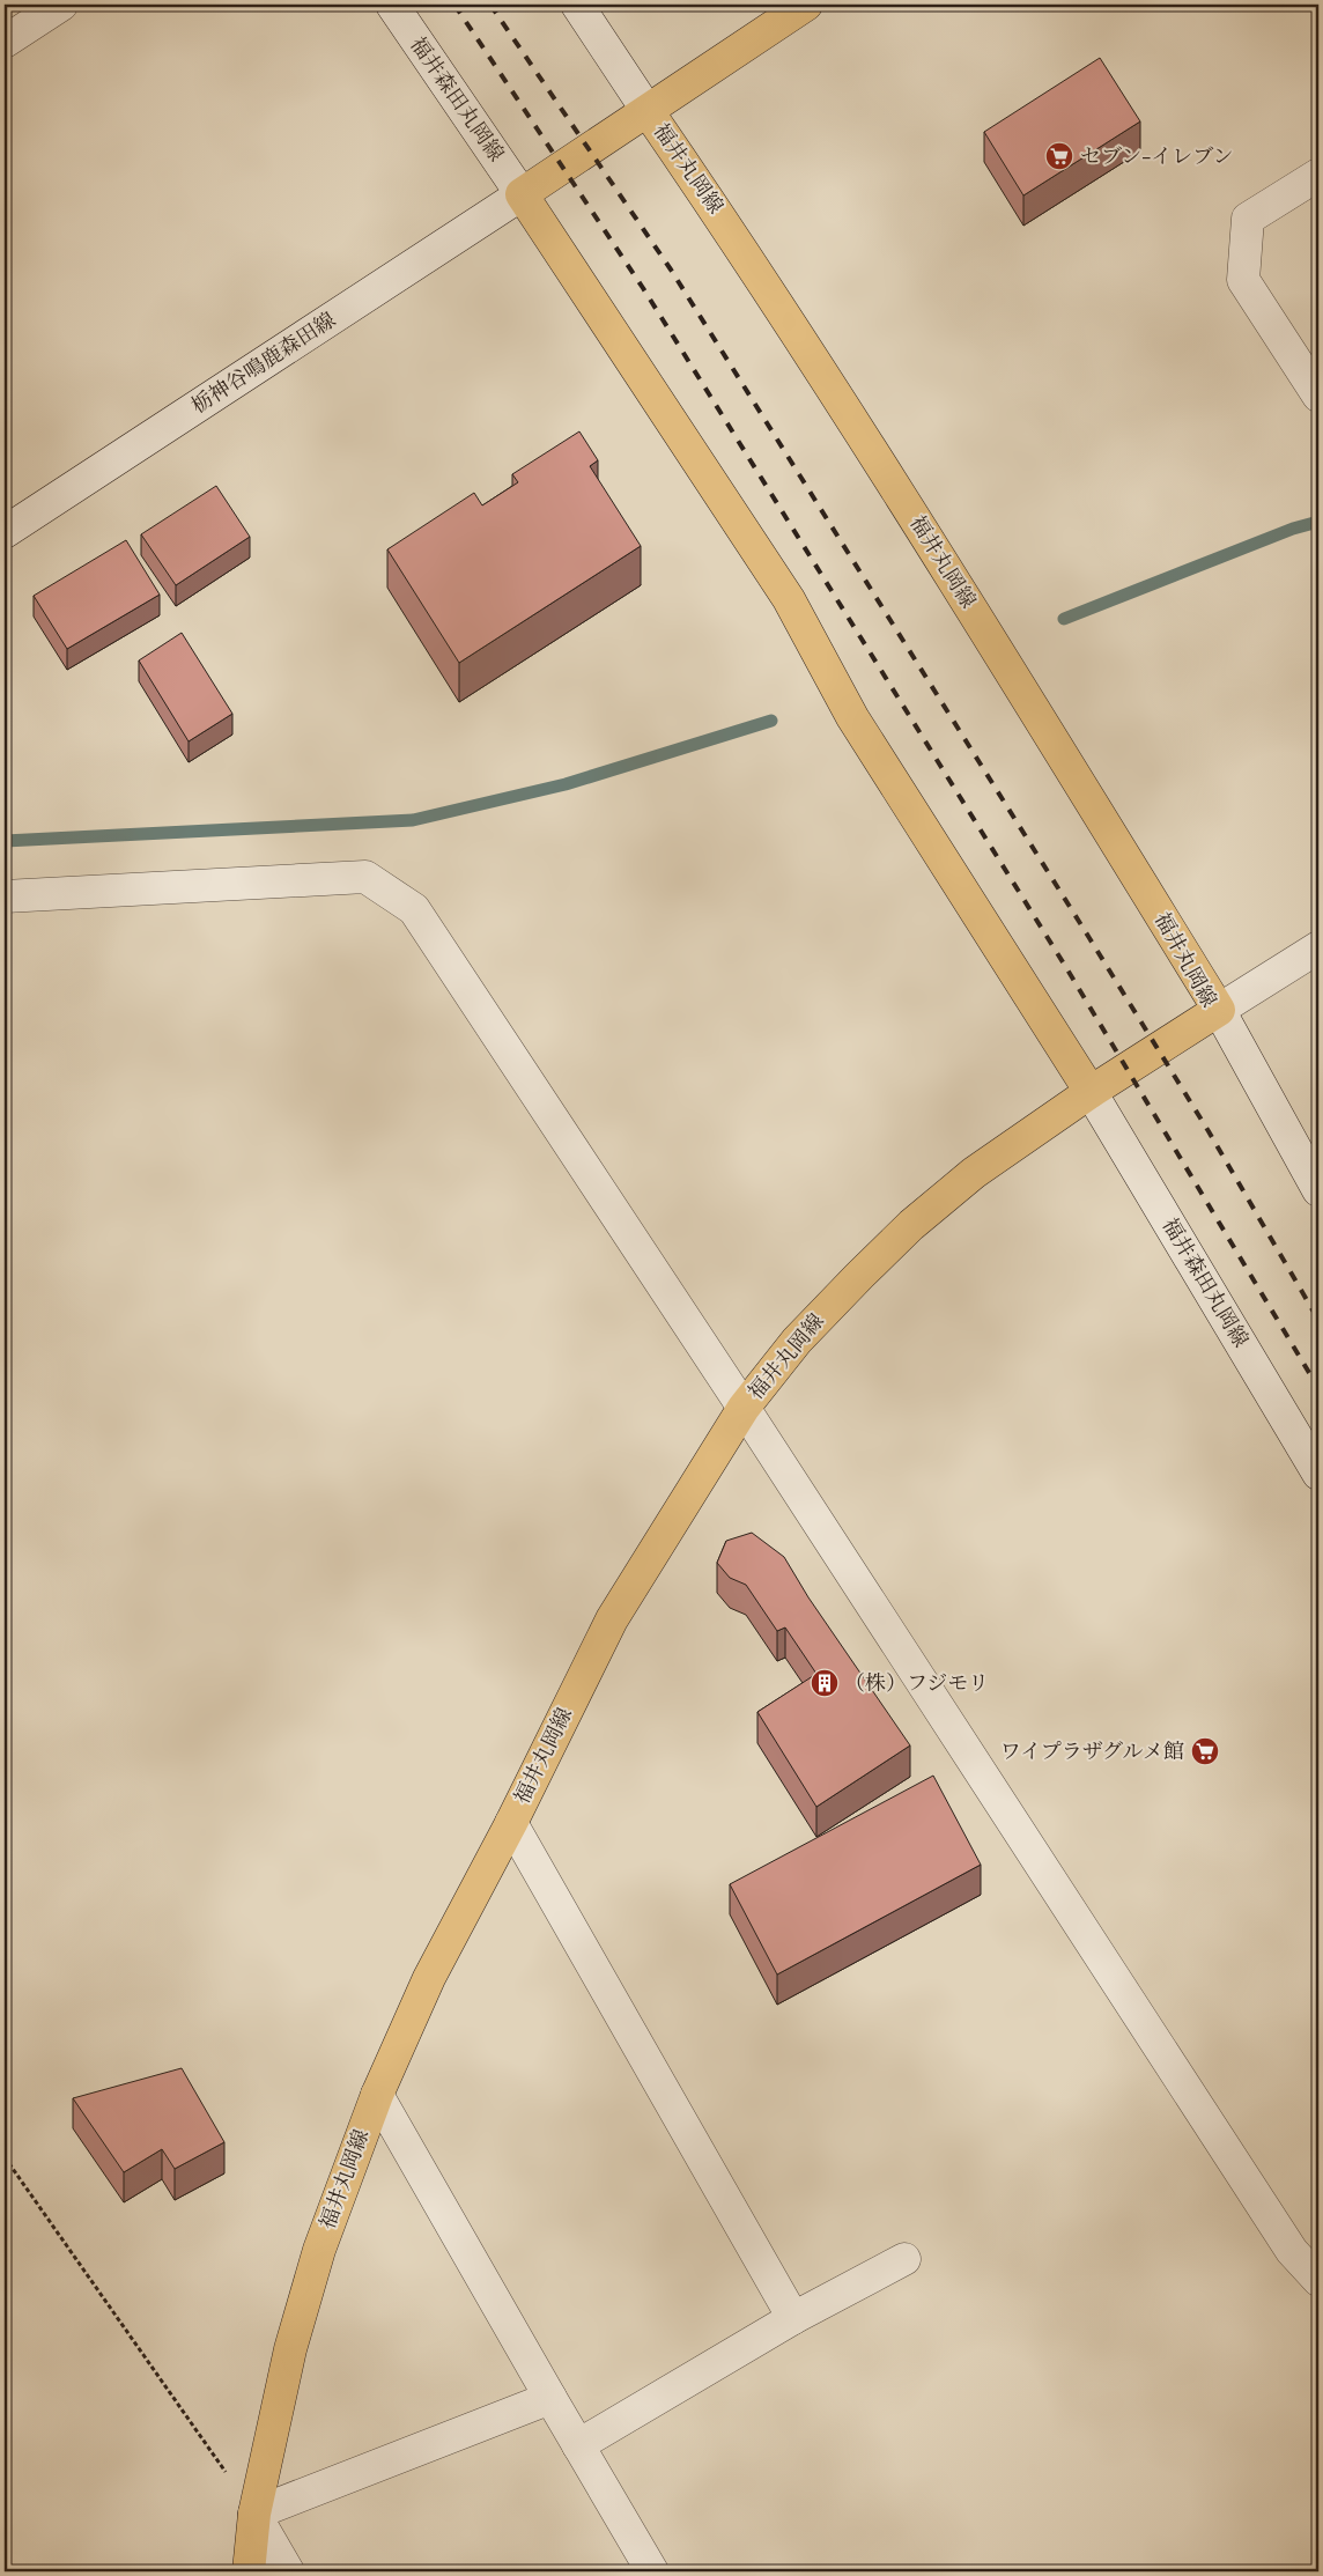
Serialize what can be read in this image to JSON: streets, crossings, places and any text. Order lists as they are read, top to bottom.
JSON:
{
  "streets": {
    "main road": ["福井丸岡線"],
    "street": ["福井森田丸岡線", "栃神谷鳴鹿森田線"]
  },
  "crossings": [
    ["福井森田丸岡線", "福井丸岡線"],
    ["福井森田丸岡線", "栃神谷鳴鹿森田線"],
    ["福井丸岡線", "栃神谷鳴鹿森田線"]
  ],
  "places": {
    "supermarket": ["セブン-イレブン", "ワイプラザグルメ館"],
    "building": ["（株）フジモリ"]
  }
}
